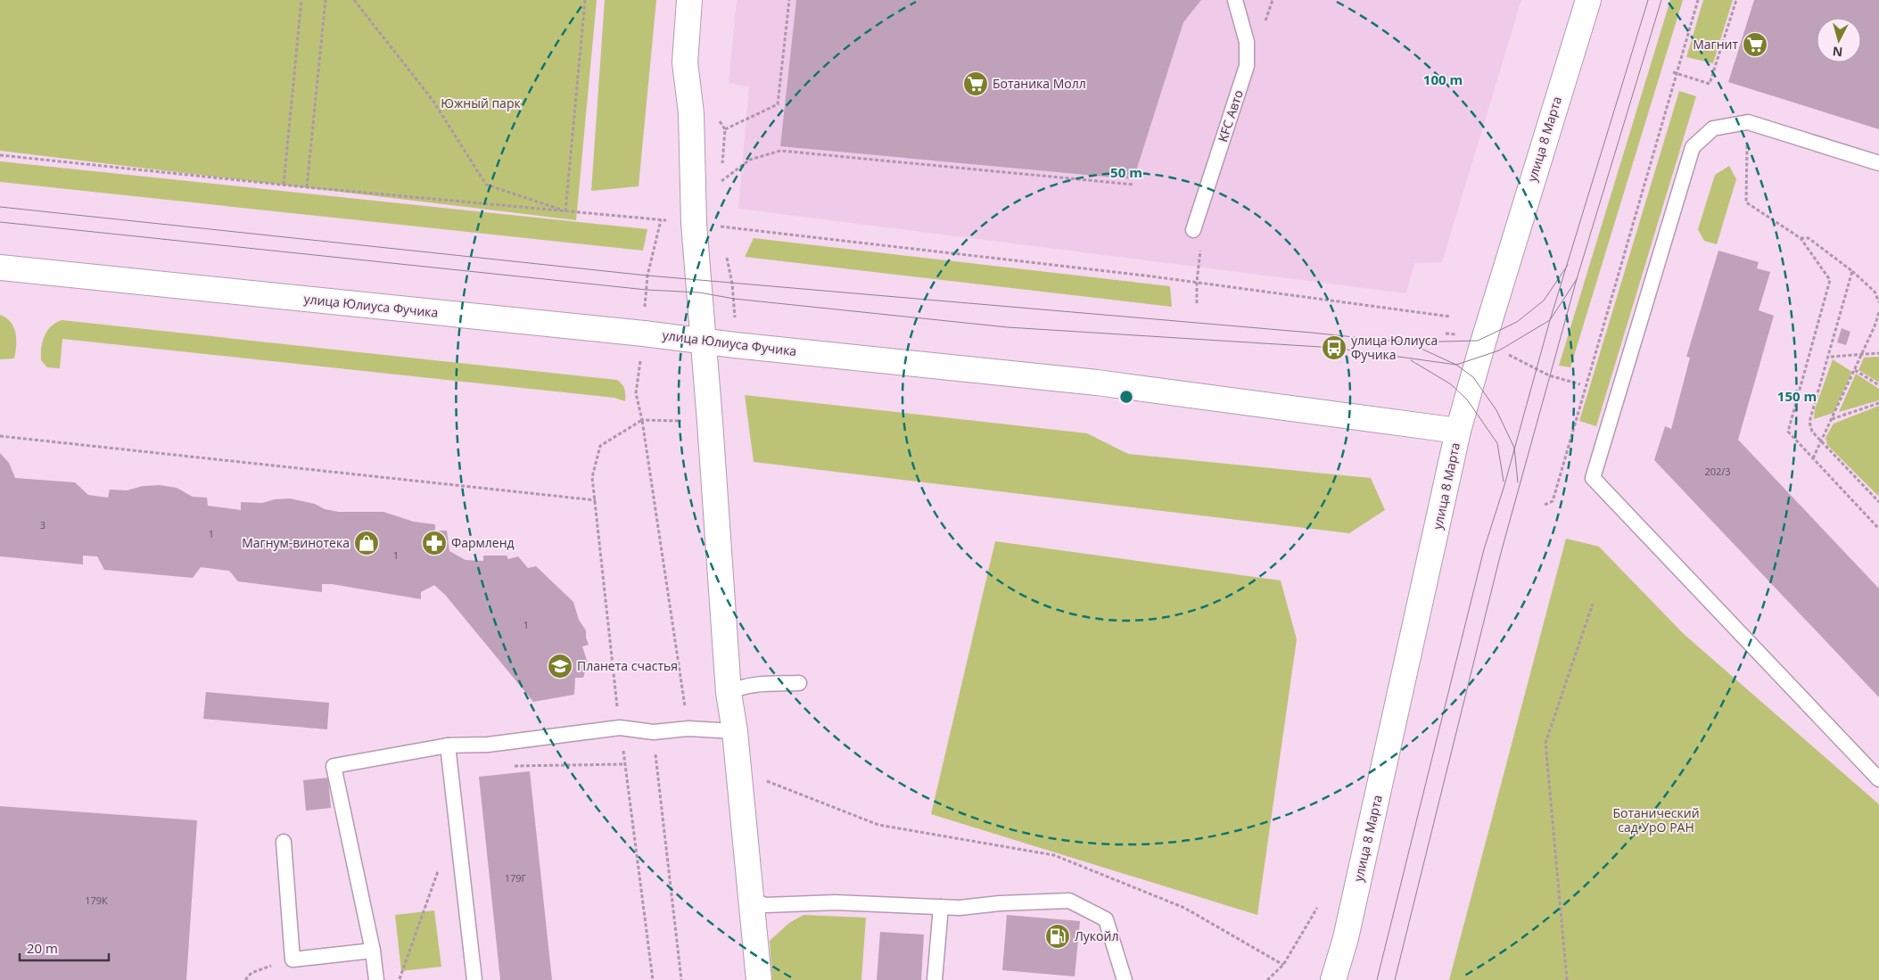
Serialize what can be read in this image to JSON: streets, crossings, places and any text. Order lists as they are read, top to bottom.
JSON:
{
  "streets": {
    "street": ["улица 8 Марта", "улица Юлиуса Фучика"],
    "lane": ["KFC Авто"]
  },
  "crossings": [
    ["улица 8 Марта", "улица Юлиуса Фучика"]
  ],
  "parks": ["Южный парк", "Ботанический сад УрО РАН"],
  "places": {
    "supermarket": ["Магнит", "Ботаника Молл"],
    "bus stop": ["улица Юлиуса Фучика"],
    "shop": ["Магнум-винотека"],
    "pharmacy": ["Фармленд"],
    "school or university": ["Планета счастья"],
    "fuel station": ["Лукойл"]
  },
  "house_numbers": [
    "202/3",
    "3",
    "1",
    "1",
    "1",
    "179Г",
    "179К"
  ],
  "scale_bar": "20 m",
  "north": "bottom",
  "rings": ["100 m", "50 m", "150 m"]
}
